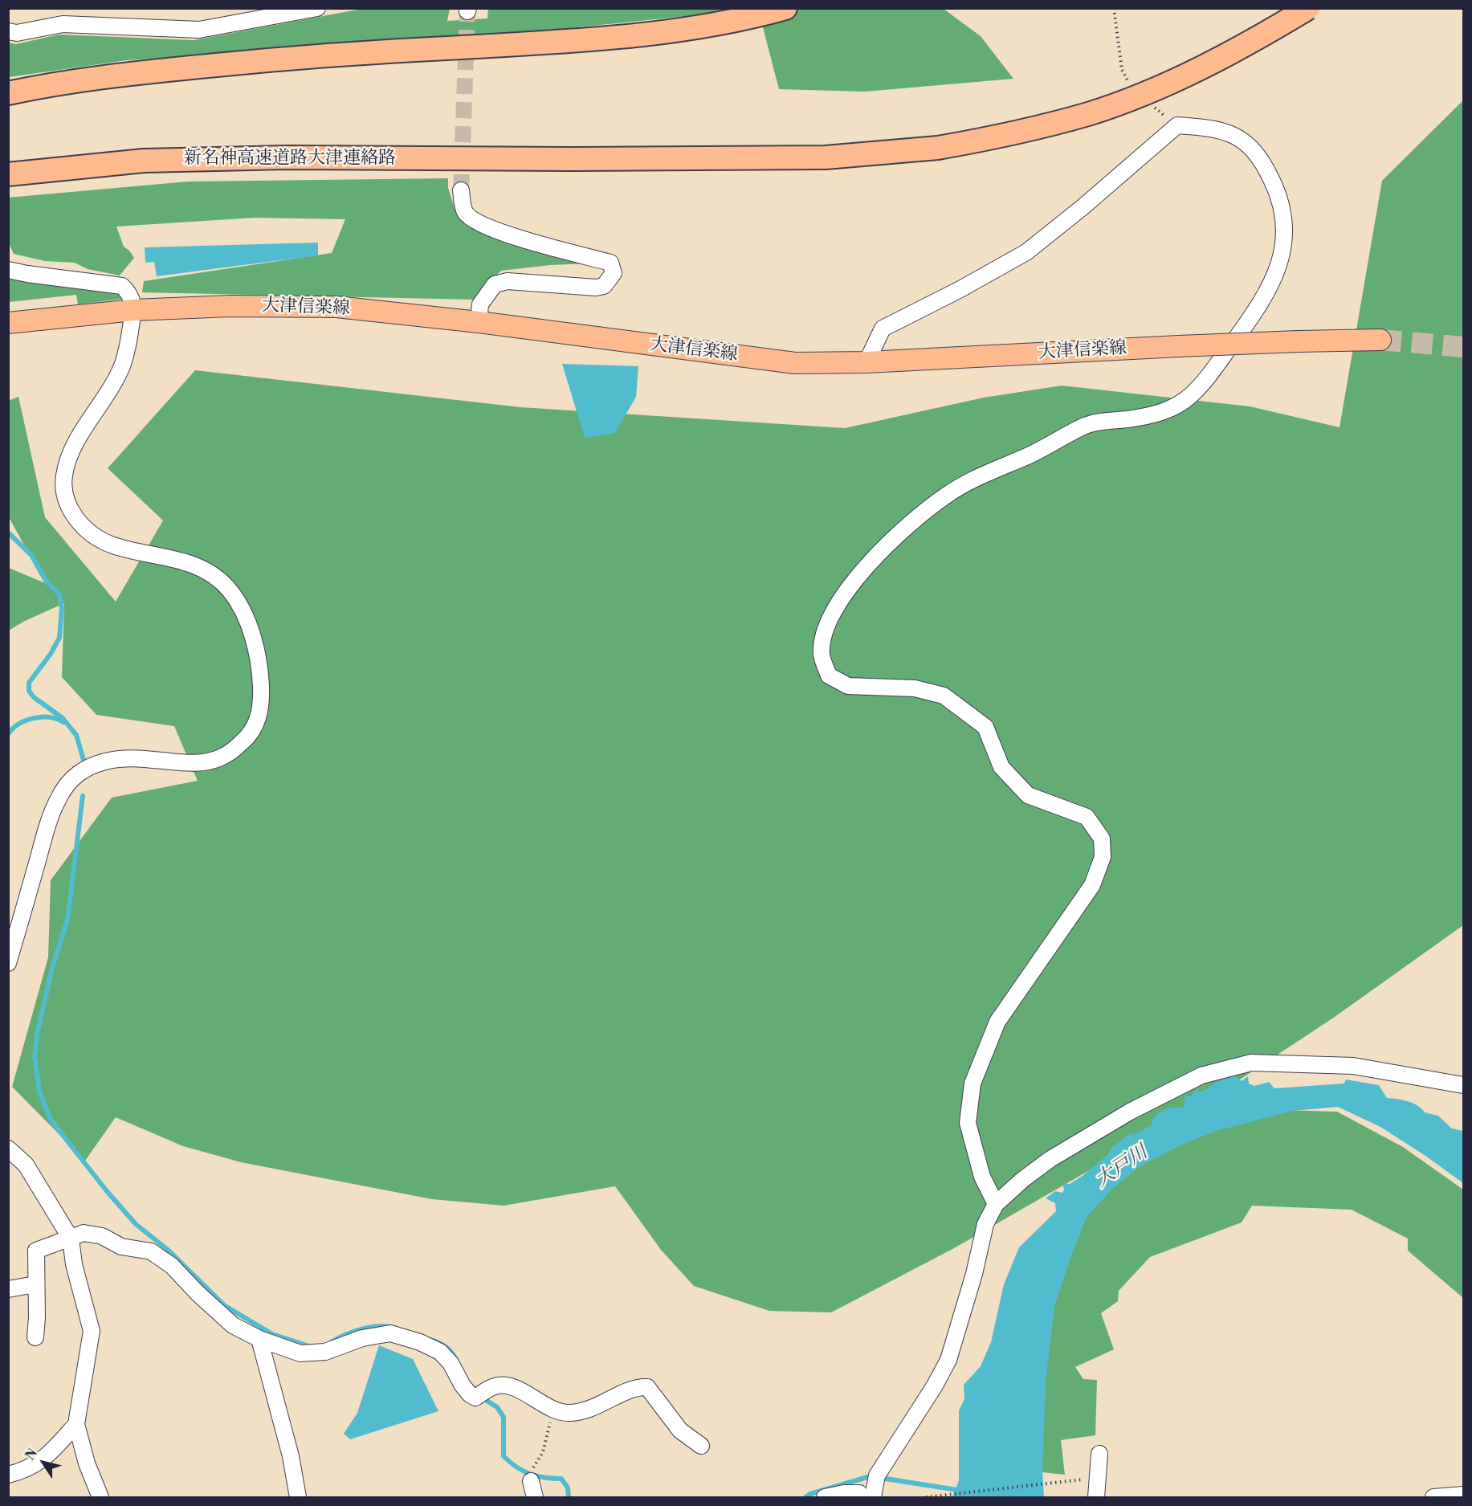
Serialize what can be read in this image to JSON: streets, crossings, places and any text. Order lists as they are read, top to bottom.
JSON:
{
  "streets": {
    "highway": ["新名神高速道路大津連絡路"],
    "main road": ["大津信楽線"]
  },
  "water": ["大戸川"],
  "north": "top left"
}
